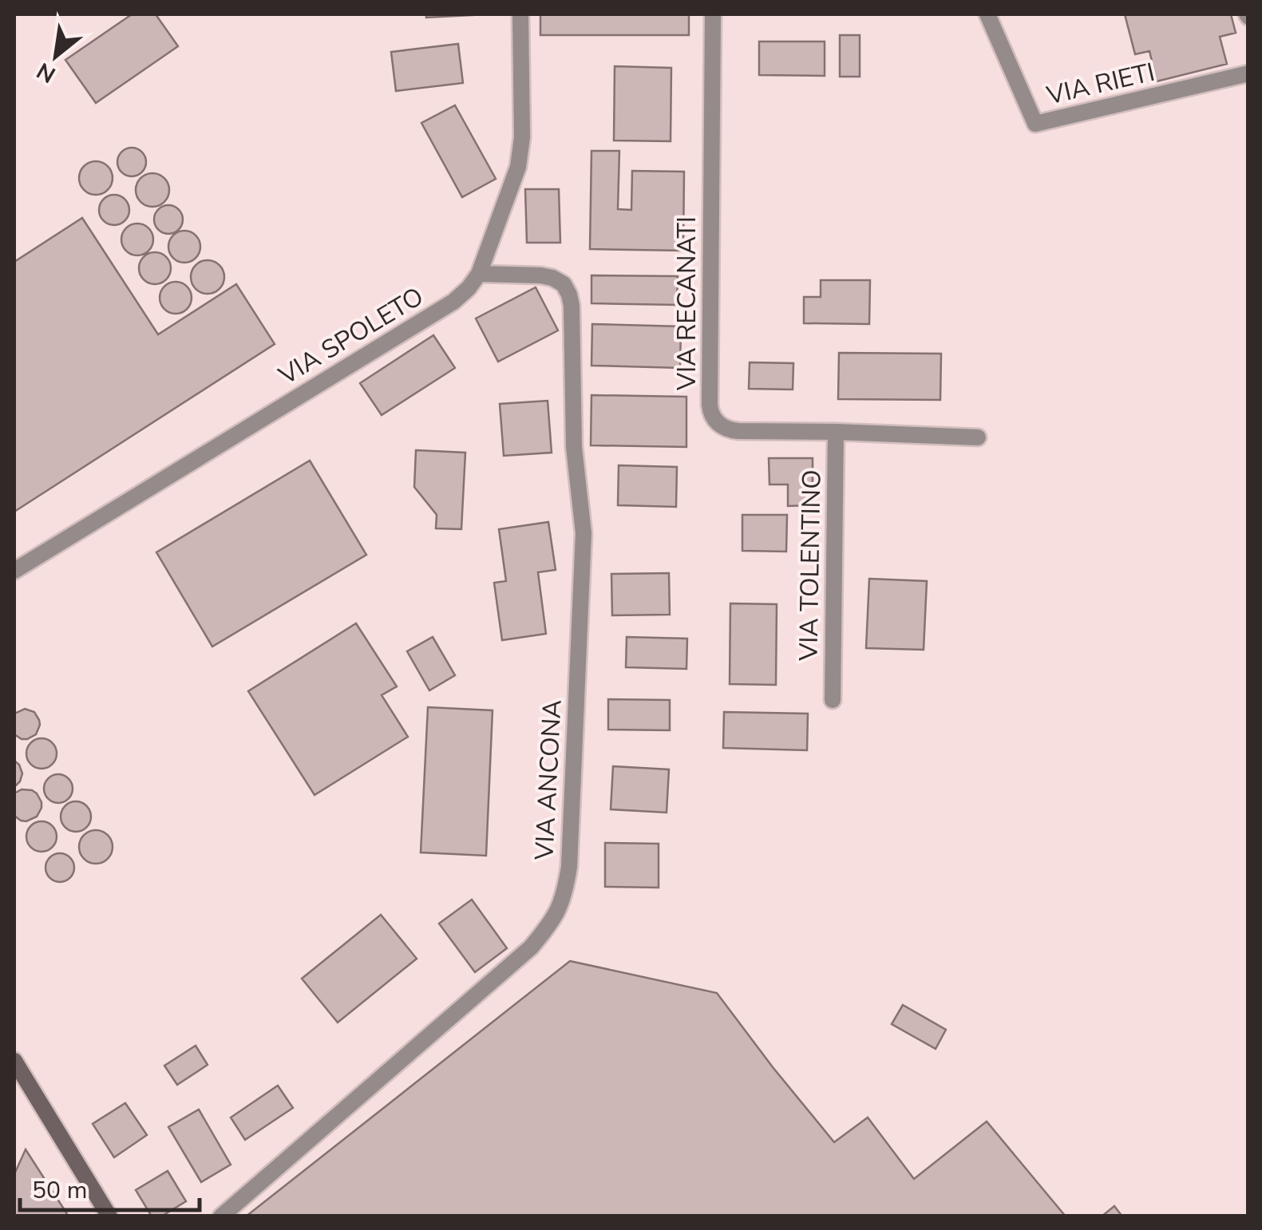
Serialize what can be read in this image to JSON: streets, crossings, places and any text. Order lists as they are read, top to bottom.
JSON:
{
  "streets": {
    "street": [
      "VIA RIETI",
      "VIA RECANATI",
      "VIA SPOLETO",
      "VIA TOLENTINO",
      "VIA ANCONA"
    ]
  },
  "crossings": [
    ["VIA RECANATI", "VIA TOLENTINO"],
    ["VIA SPOLETO", "VIA ANCONA"]
  ],
  "scale_bar": "50 m",
  "north": "bottom left"
}
